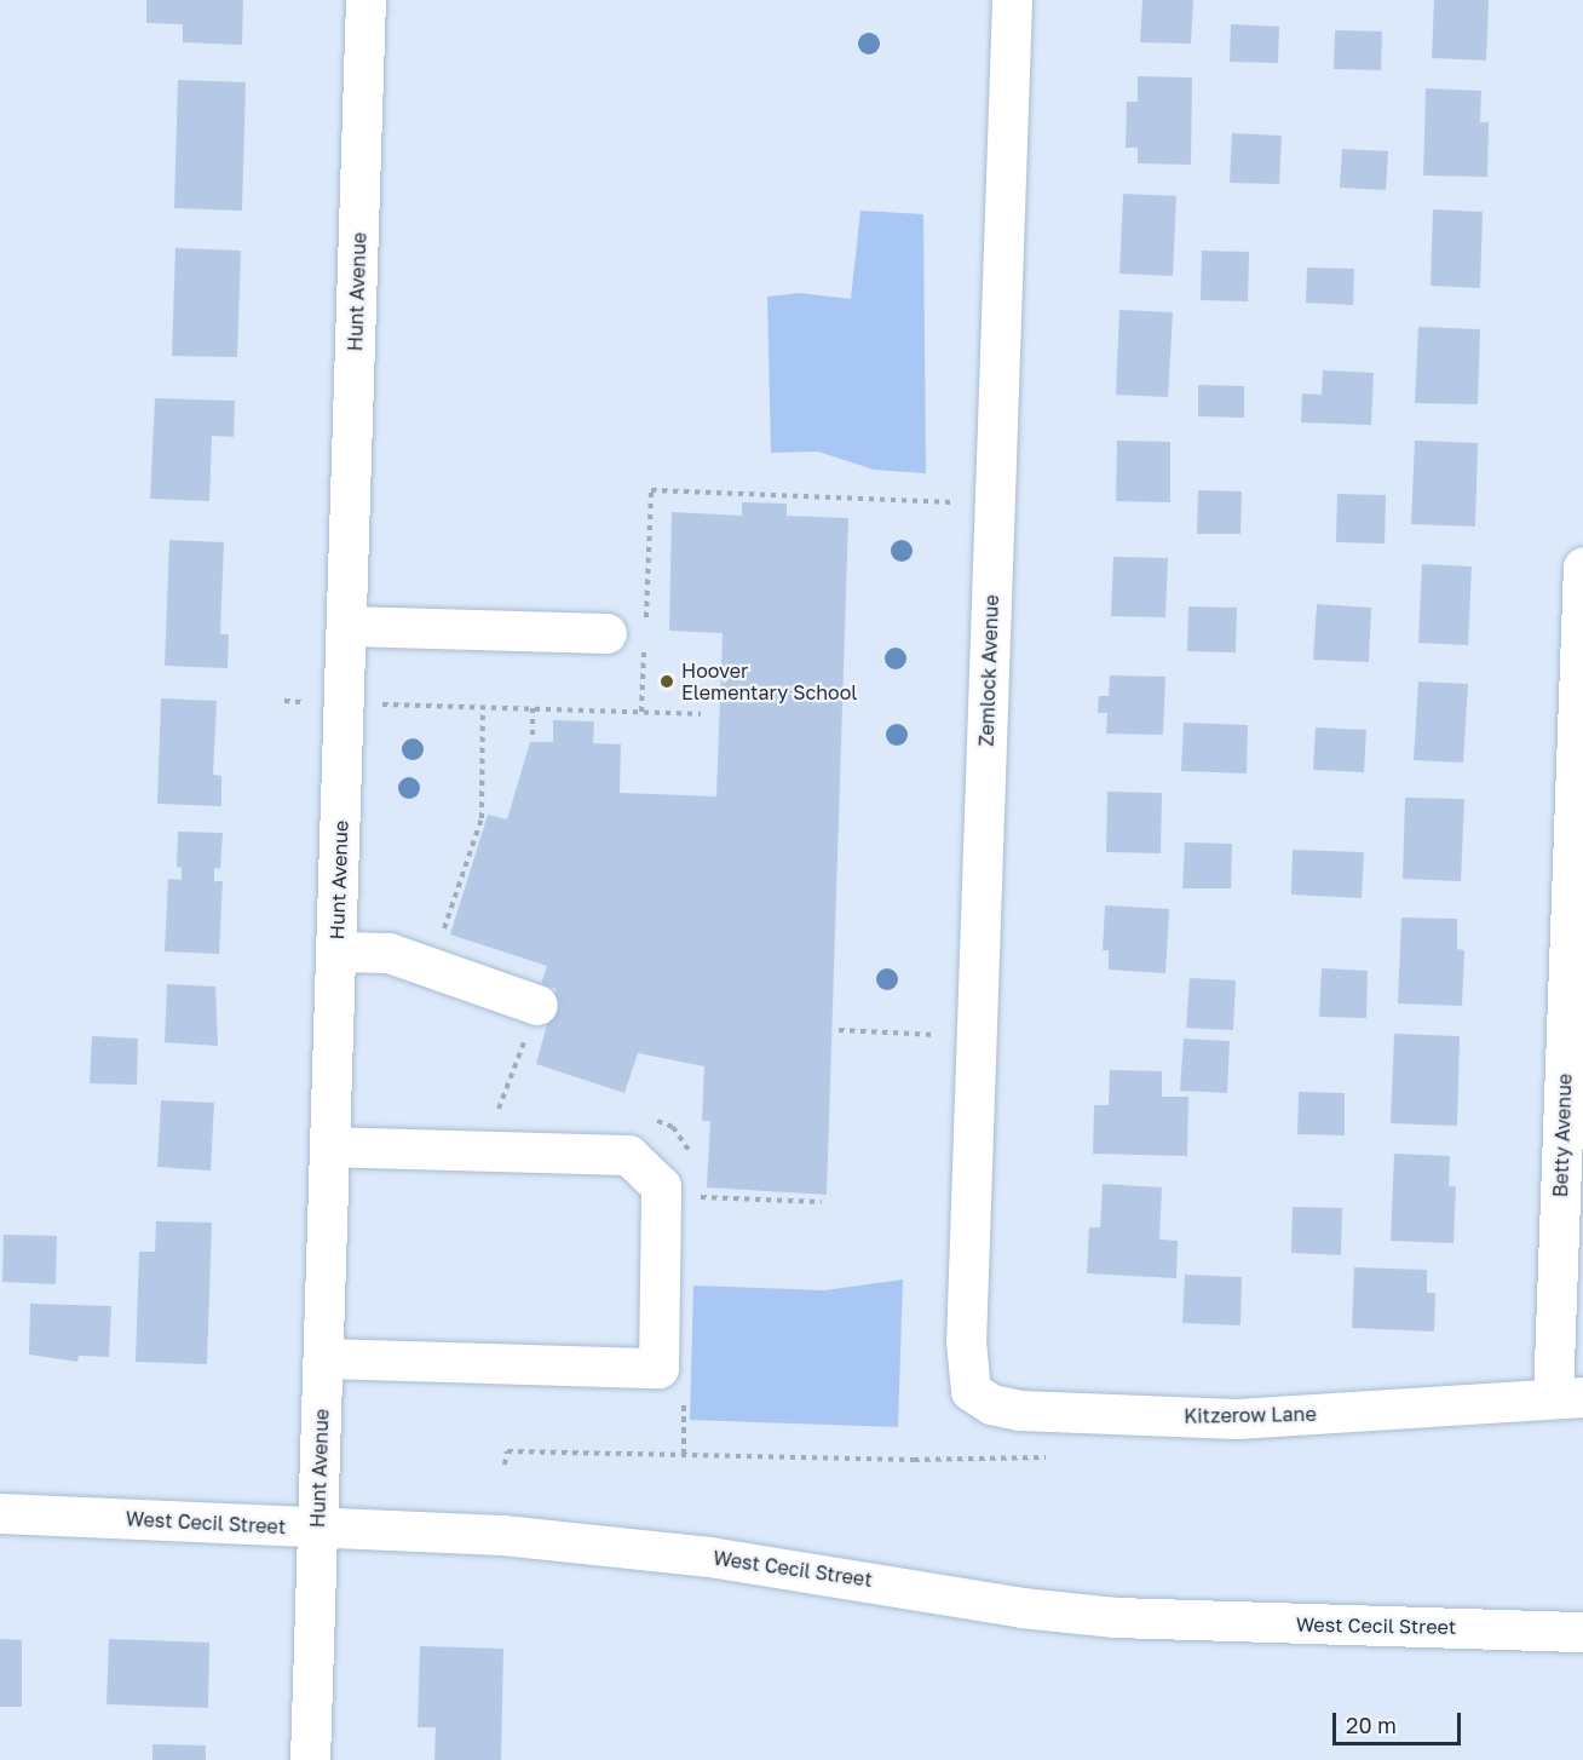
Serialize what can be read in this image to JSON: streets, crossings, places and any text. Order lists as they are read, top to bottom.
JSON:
{
  "streets": {
    "street": [
      "Hunt Avenue",
      "Zemlock Avenue",
      "Betty Avenue",
      "Kitzerow Lane",
      "West Cecil Street"
    ]
  },
  "crossings": [
    ["Hunt Avenue", "West Cecil Street"],
    ["Zemlock Avenue", "Kitzerow Lane"],
    ["Betty Avenue", "Kitzerow Lane"]
  ],
  "places": ["Hoover Elementary School"],
  "scale_bar": "20 m"
}
